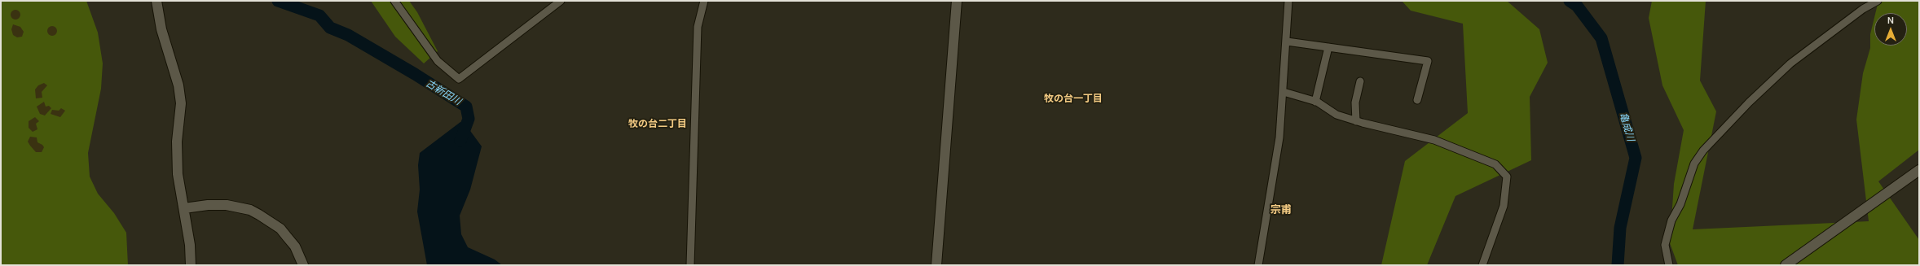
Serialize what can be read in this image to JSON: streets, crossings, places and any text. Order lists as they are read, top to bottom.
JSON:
{
  "districts": ["牧の台一丁目", "牧の台二丁目", "宗甫"],
  "water": ["古新田川", "亀成川"],
  "north": "top"
}
